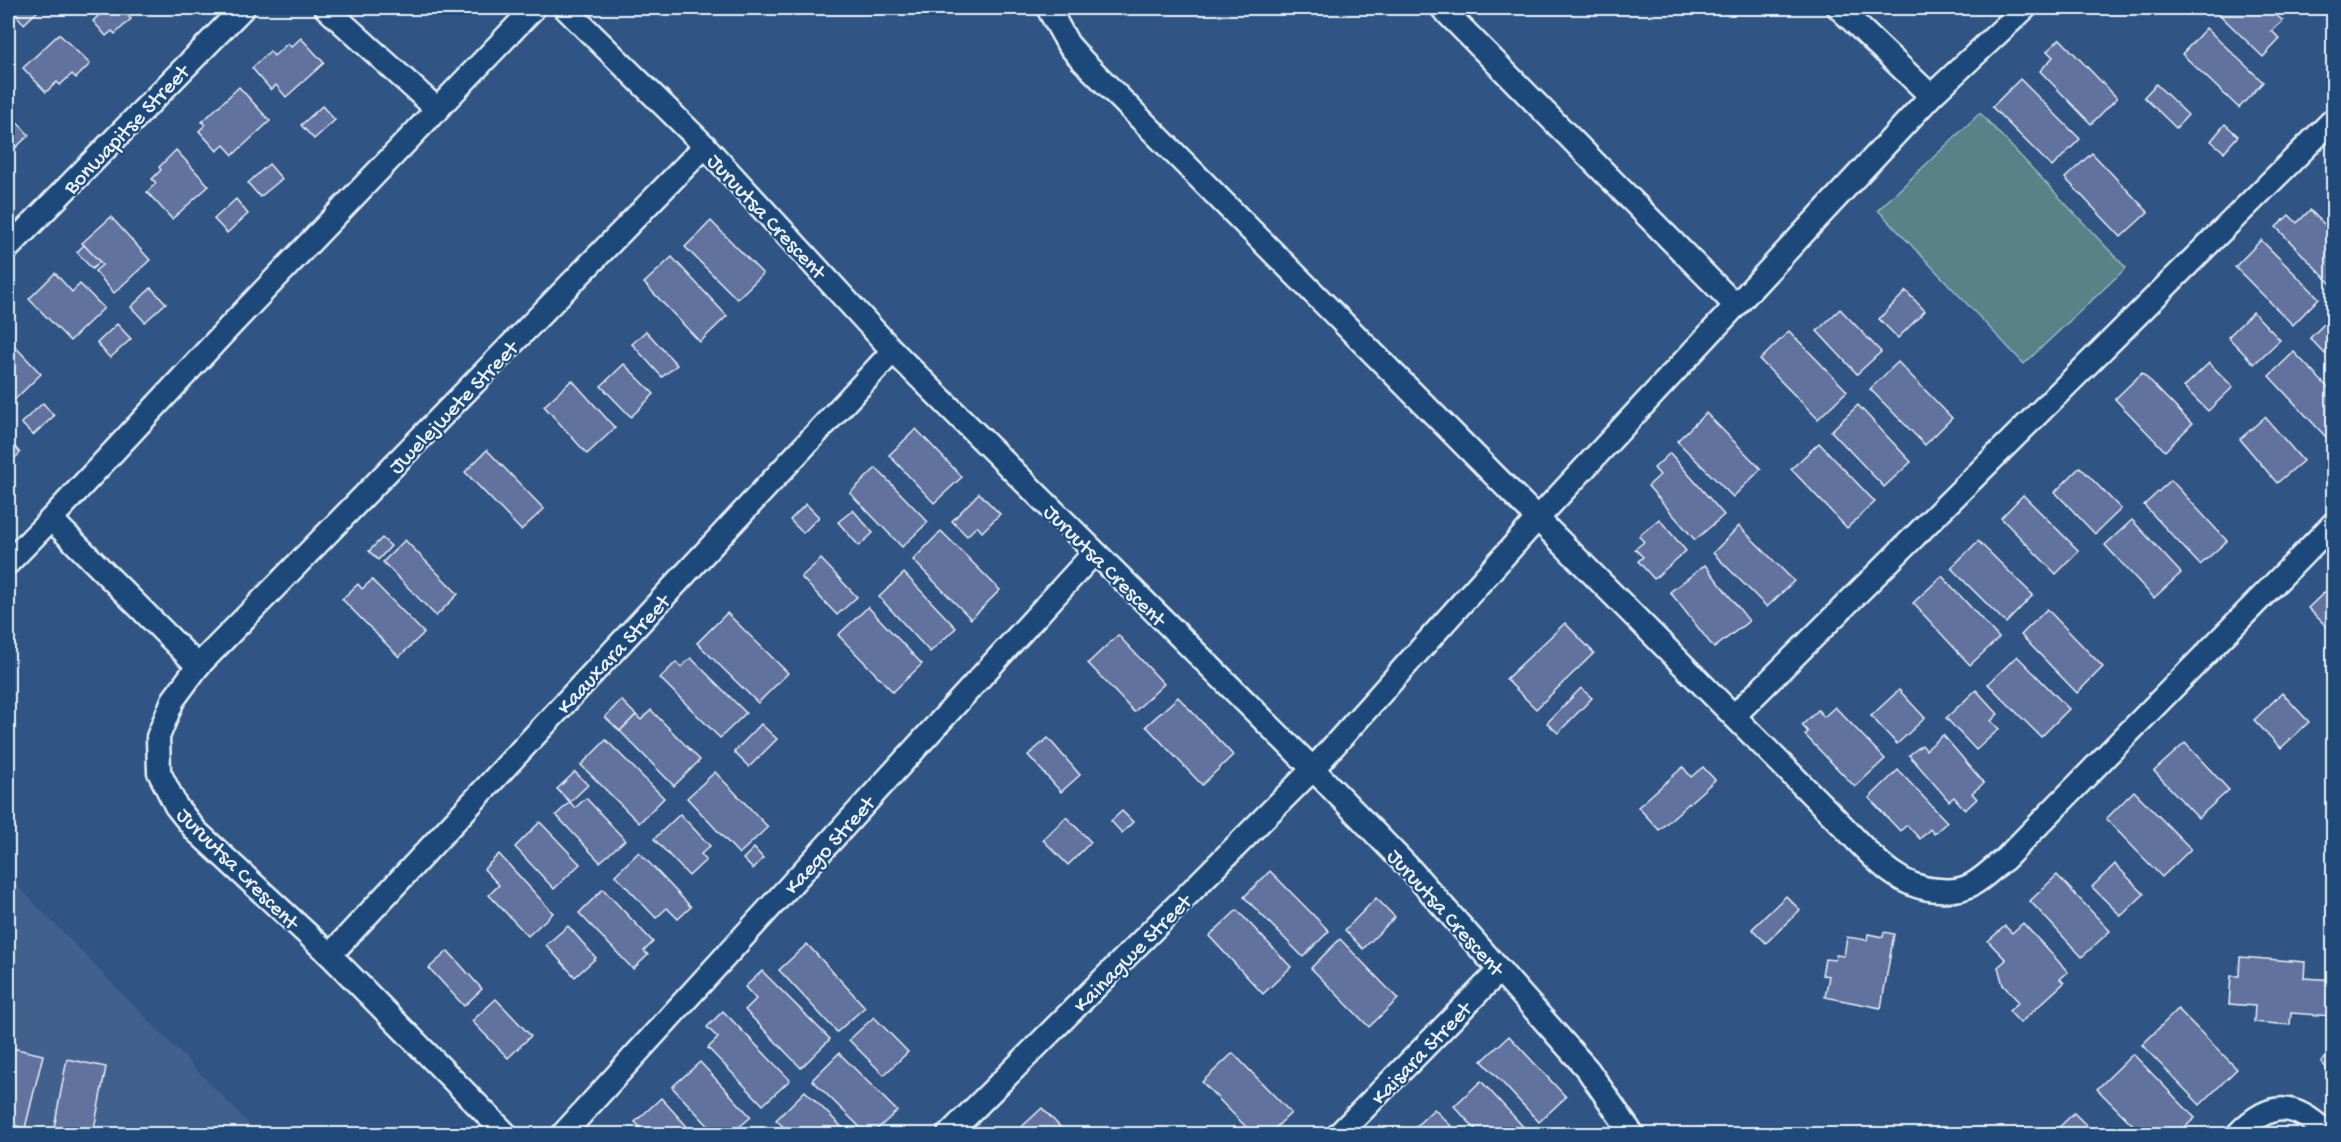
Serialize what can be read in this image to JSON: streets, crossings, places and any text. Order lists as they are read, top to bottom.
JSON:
{
  "streets": {
    "street": [
      "Bonwapitse Street",
      "Juruutsa Crescent",
      "Jwelejwete Street",
      "Kaauxara Street",
      "Kaego Street",
      "Kainagwe Street",
      "Kaisara Street"
    ]
  },
  "crossings": [
    ["Juruutsa Crescent", "Jwelejwete Street"],
    ["Juruutsa Crescent", "Kaauxara Street"],
    ["Juruutsa Crescent", "Kaego Street"],
    ["Juruutsa Crescent", "Kainagwe Street"],
    ["Juruutsa Crescent", "Kaisara Street"]
  ]
}
